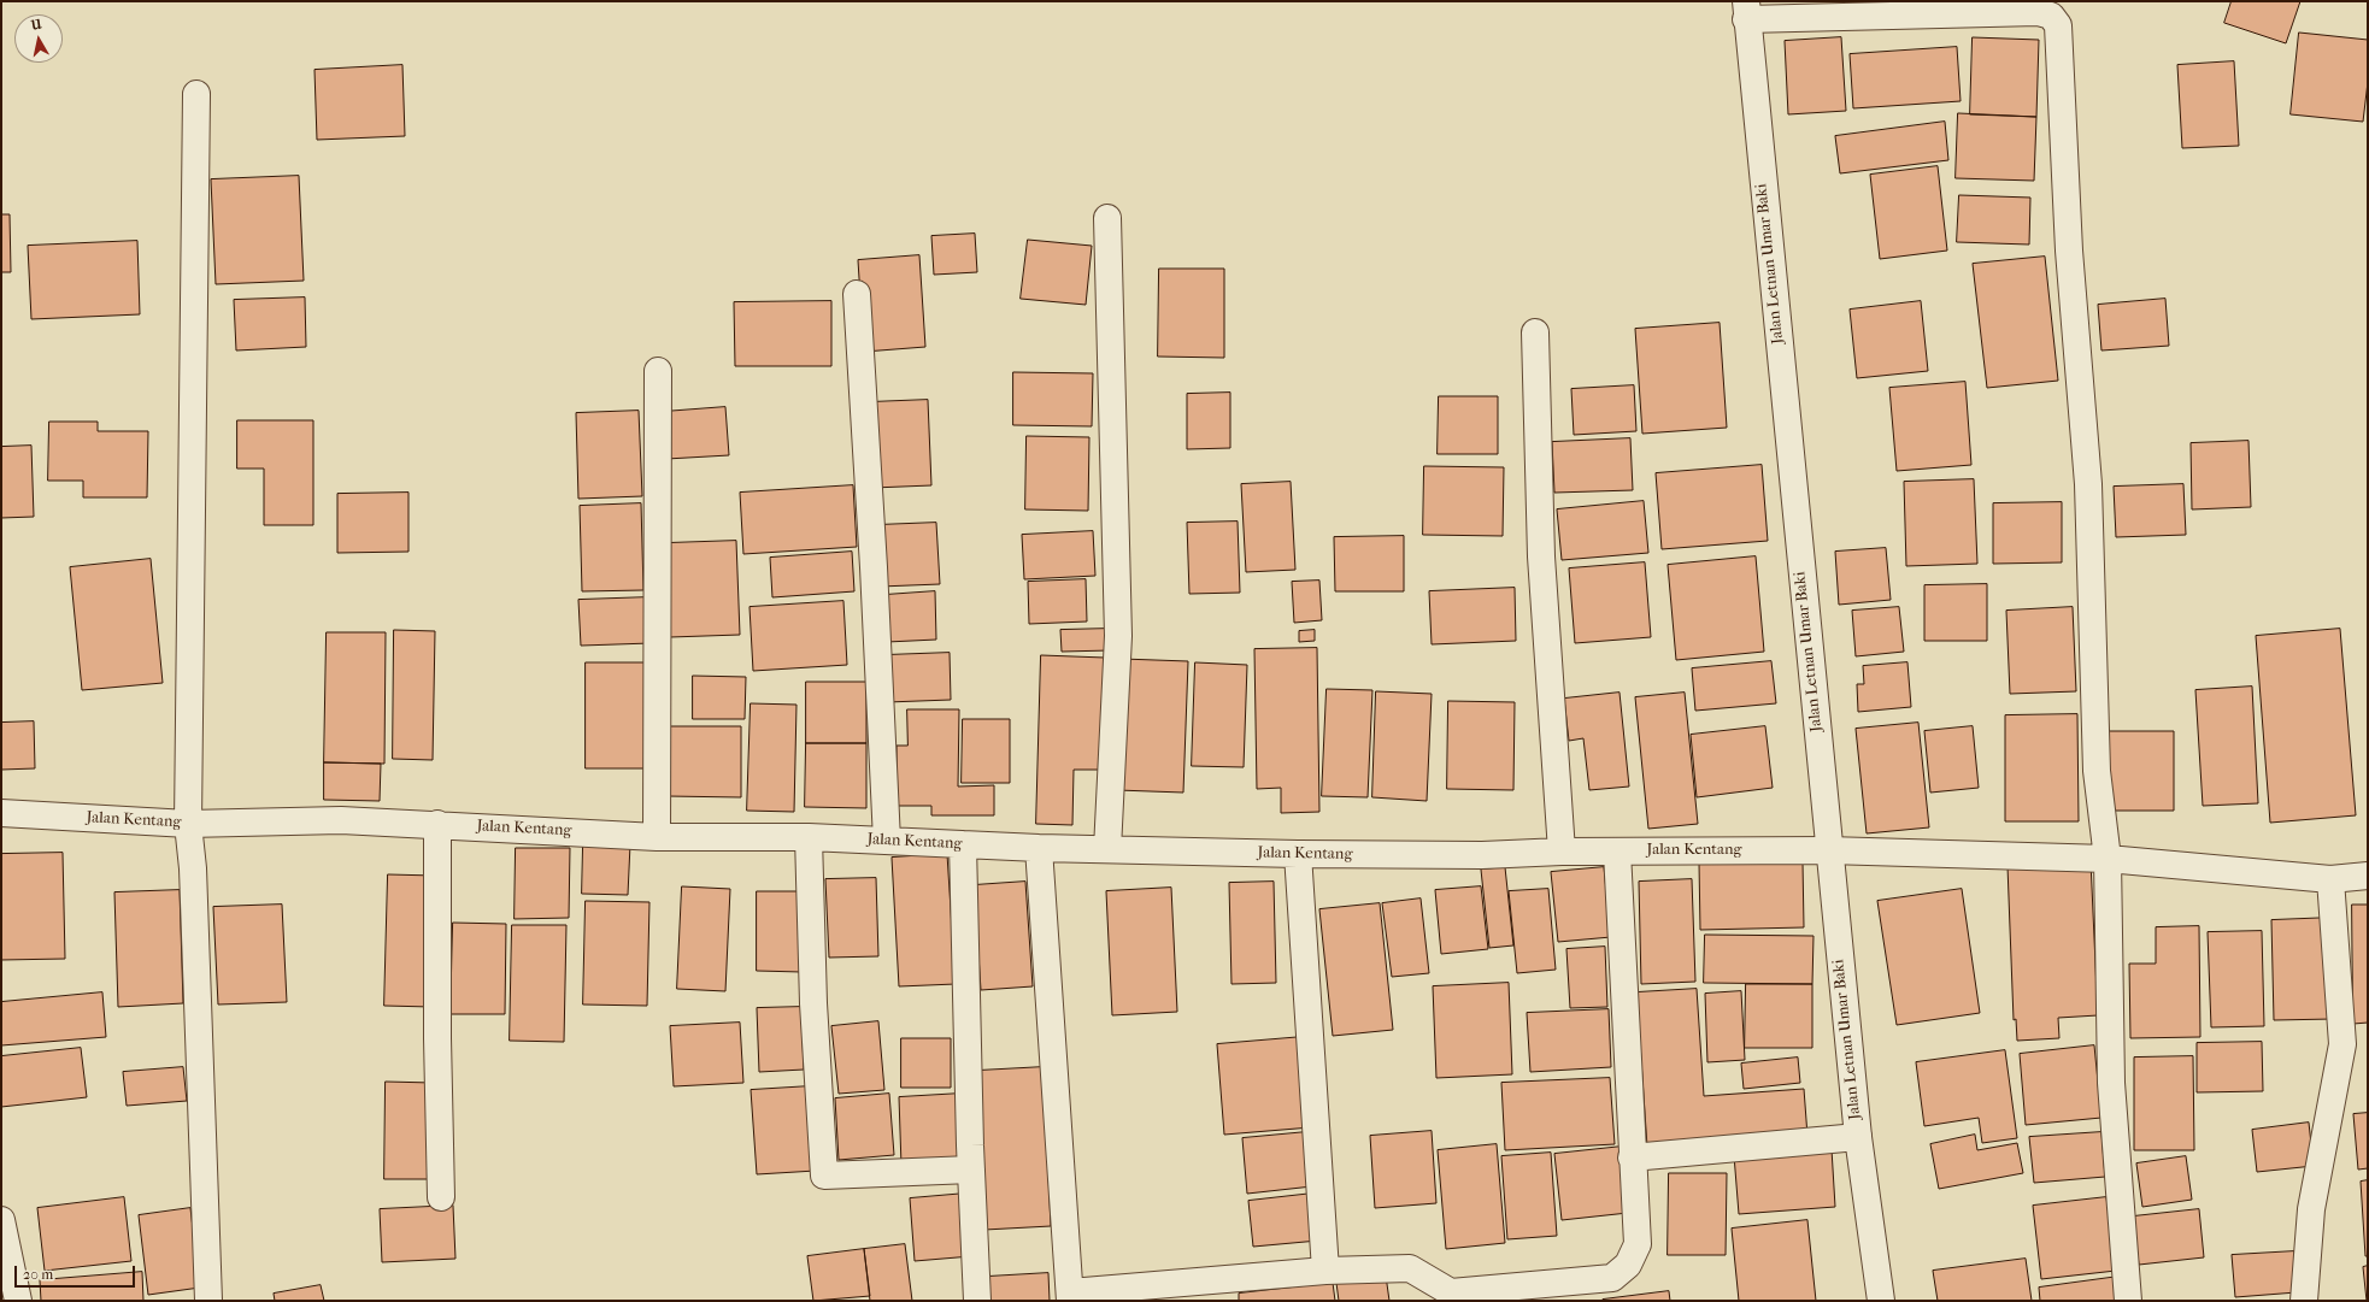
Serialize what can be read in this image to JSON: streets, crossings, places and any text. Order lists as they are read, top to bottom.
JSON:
{
  "streets": {
    "street": ["Jalan Letnan Umar Baki", "Jalan Kentang"]
  },
  "crossings": [
    ["Jalan Letnan Umar Baki", "Jalan Kentang"]
  ],
  "scale_bar": "20 m",
  "north": "top"
}
